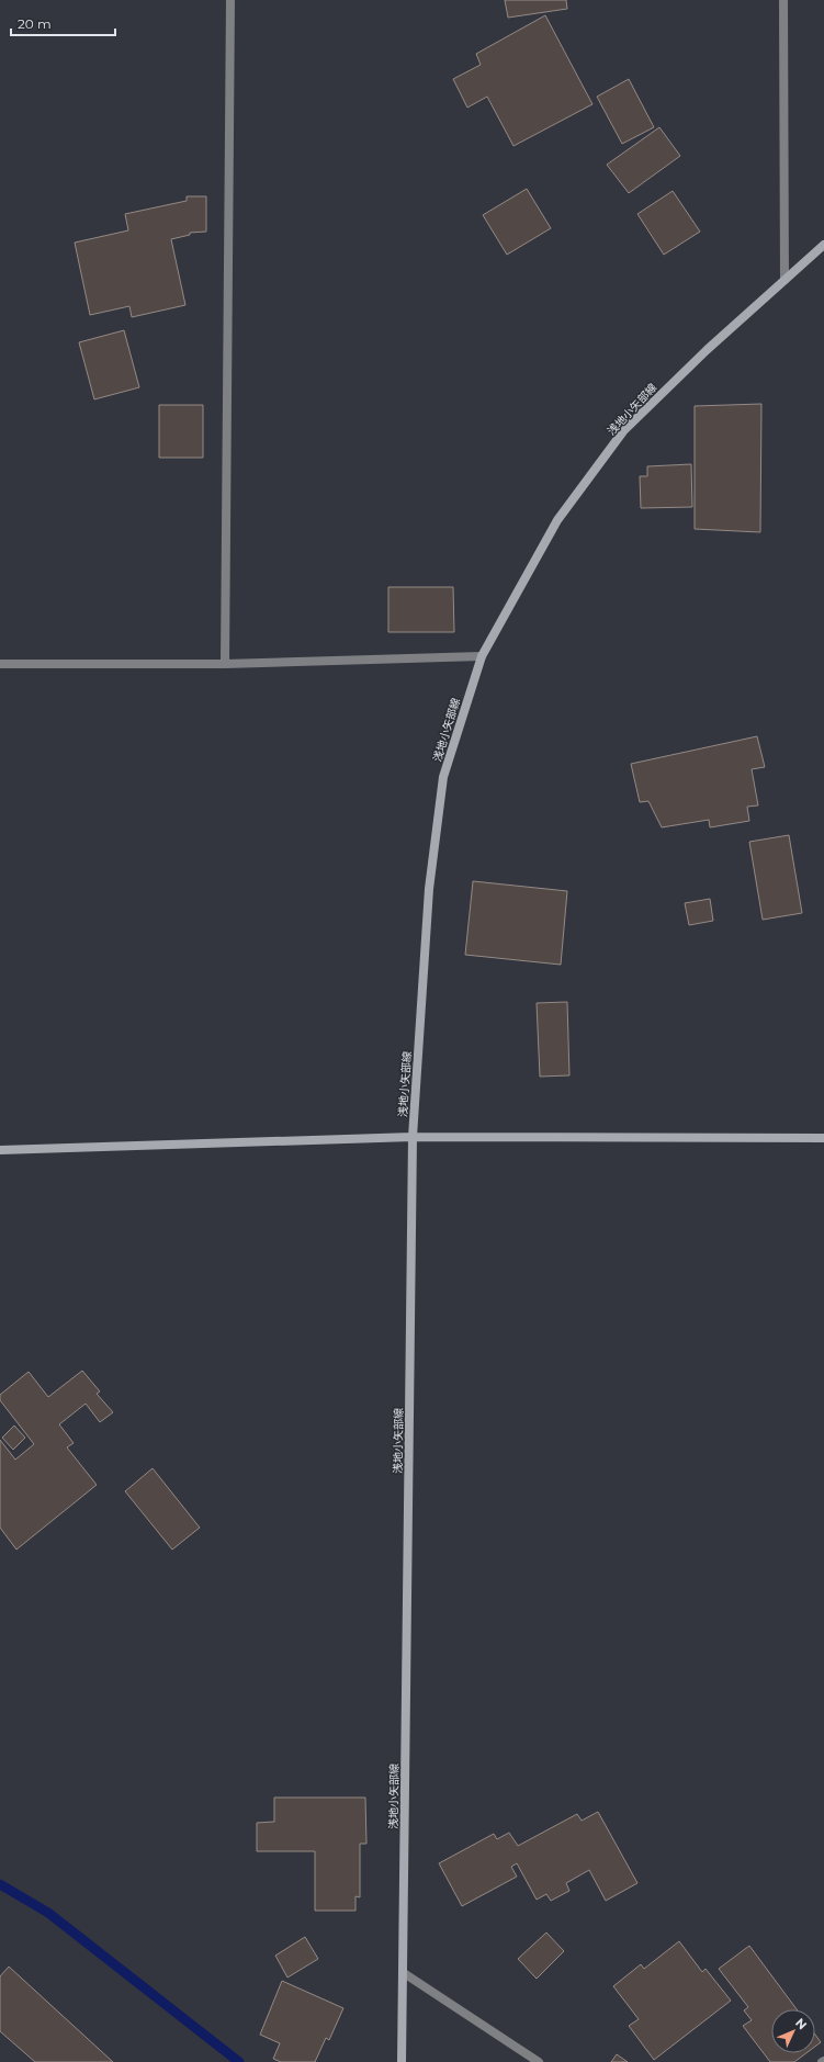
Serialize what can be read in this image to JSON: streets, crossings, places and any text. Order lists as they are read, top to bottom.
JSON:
{
  "streets": {
    "main road": ["浅地小矢部線"]
  },
  "scale_bar": "20 m",
  "north": "top right"
}
